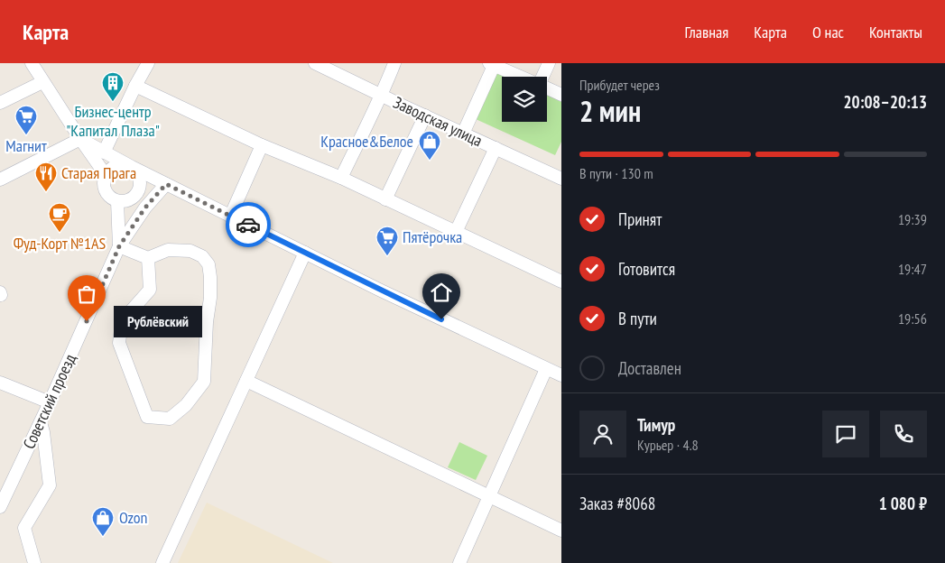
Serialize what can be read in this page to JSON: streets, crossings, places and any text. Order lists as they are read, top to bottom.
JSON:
{
  "streets": {
    "street": ["Заводская улица", "Советский проезд"]
  },
  "places": {
    "building": ["Бизнес-центр \"Капитал Плаза\""],
    "supermarket": ["Магнит", "Пятёрочка"],
    "shop": ["Красное&Белое", "Ozon"],
    "restaurant": ["Старая Прага"],
    "cafe": ["Фуд-Корт №1AS"],
    "other": ["Рублёвский"]
  },
  "page": {
    "header": "Карта",
    "nav": [
      "Главная",
      "Карта",
      "О нас",
      "Контакты"
    ],
    "heading": ["2 мин", "Прибудет через", "20:08–20:13"],
    "panel": [
      "Тимур",
      "Курьер · 4.8",
      "Заказ #8068",
      "1 080 ₽"
    ],
    "bar": "В пути · 130 m",
    "list": [
      ["Принят", "19:39"],
      ["Готовится", "19:47"],
      ["В пути", "19:56"],
      "Доставлен"
    ],
    "bubble": "Рублёвский"
  }
}
